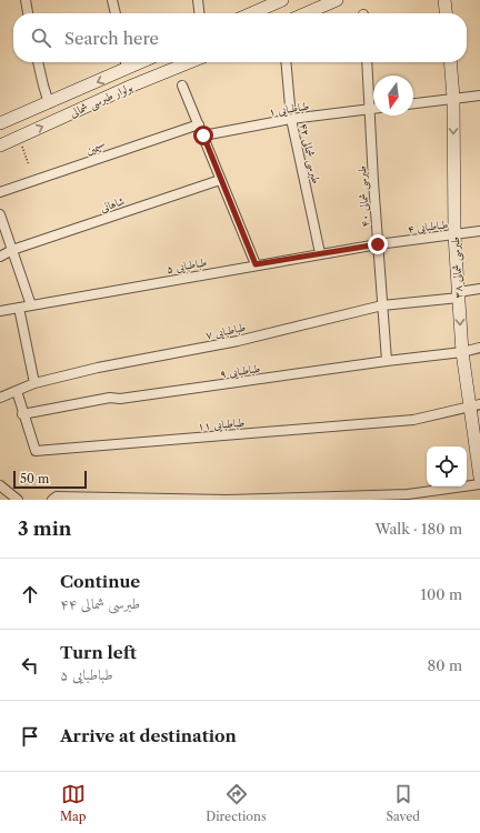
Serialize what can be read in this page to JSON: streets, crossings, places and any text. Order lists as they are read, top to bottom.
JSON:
{
  "streets": {
    "main road": ["بولوار طبرسی شمالی", "طبرسی شمالی ۳۸"],
    "street": [
      "طباطبایی ۱",
      "سیمین",
      "طبرسی شمالی ۴۲",
      "طبرسی شمالی ۴۰",
      "شاهانی",
      "طباطبایی ۴",
      "طباطبایی ۵",
      "طباطبایی ۷",
      "طباطبایی ۹",
      "طباطبایی ۱۱"
    ]
  },
  "crossings": [
    ["طباطبایی ۱", "طبرسی شمالی ۴۲"],
    ["طبرسی شمالی ۴۲", "طباطبایی ۵"],
    ["طبرسی شمالی ۴۰", "طباطبایی ۴"],
    ["طبرسی شمالی ۴۰", "طباطبایی ۵"],
    ["طبرسی شمالی ۴۰", "طباطبایی ۷"],
    ["طبرسی شمالی ۴۰", "طباطبایی ۹"],
    ["طباطبایی ۴", "طباطبایی ۵"],
    ["طباطبایی ۴", "طبرسی شمالی ۳۸"],
    ["طبرسی شمالی ۳۸", "طباطبایی ۷"],
    ["طبرسی شمالی ۳۸", "طباطبایی ۹"],
    ["طبرسی شمالی ۳۸", "طباطبایی ۱۱"],
    ["طباطبایی ۷", "طباطبایی ۱۱"],
    ["طباطبایی ۹", "طباطبایی ۱۱"]
  ],
  "one_way": ["طبرسی شمالی ۳۸"],
  "scale_bar": "50 m",
  "north": "bottom",
  "page": {
    "search": "Search here",
    "scale": "50 m",
    "heading": ["3 min", "Walk · 180 m"],
    "list": [
      ["Continue", "طبرسی شمالی ۴۴", "100 m"],
      ["Turn left", "طباطبایی ۵", "80 m"],
      "Arrive at destination"
    ],
    "nav": ["Map", "Directions", "Saved"]
  }
}
